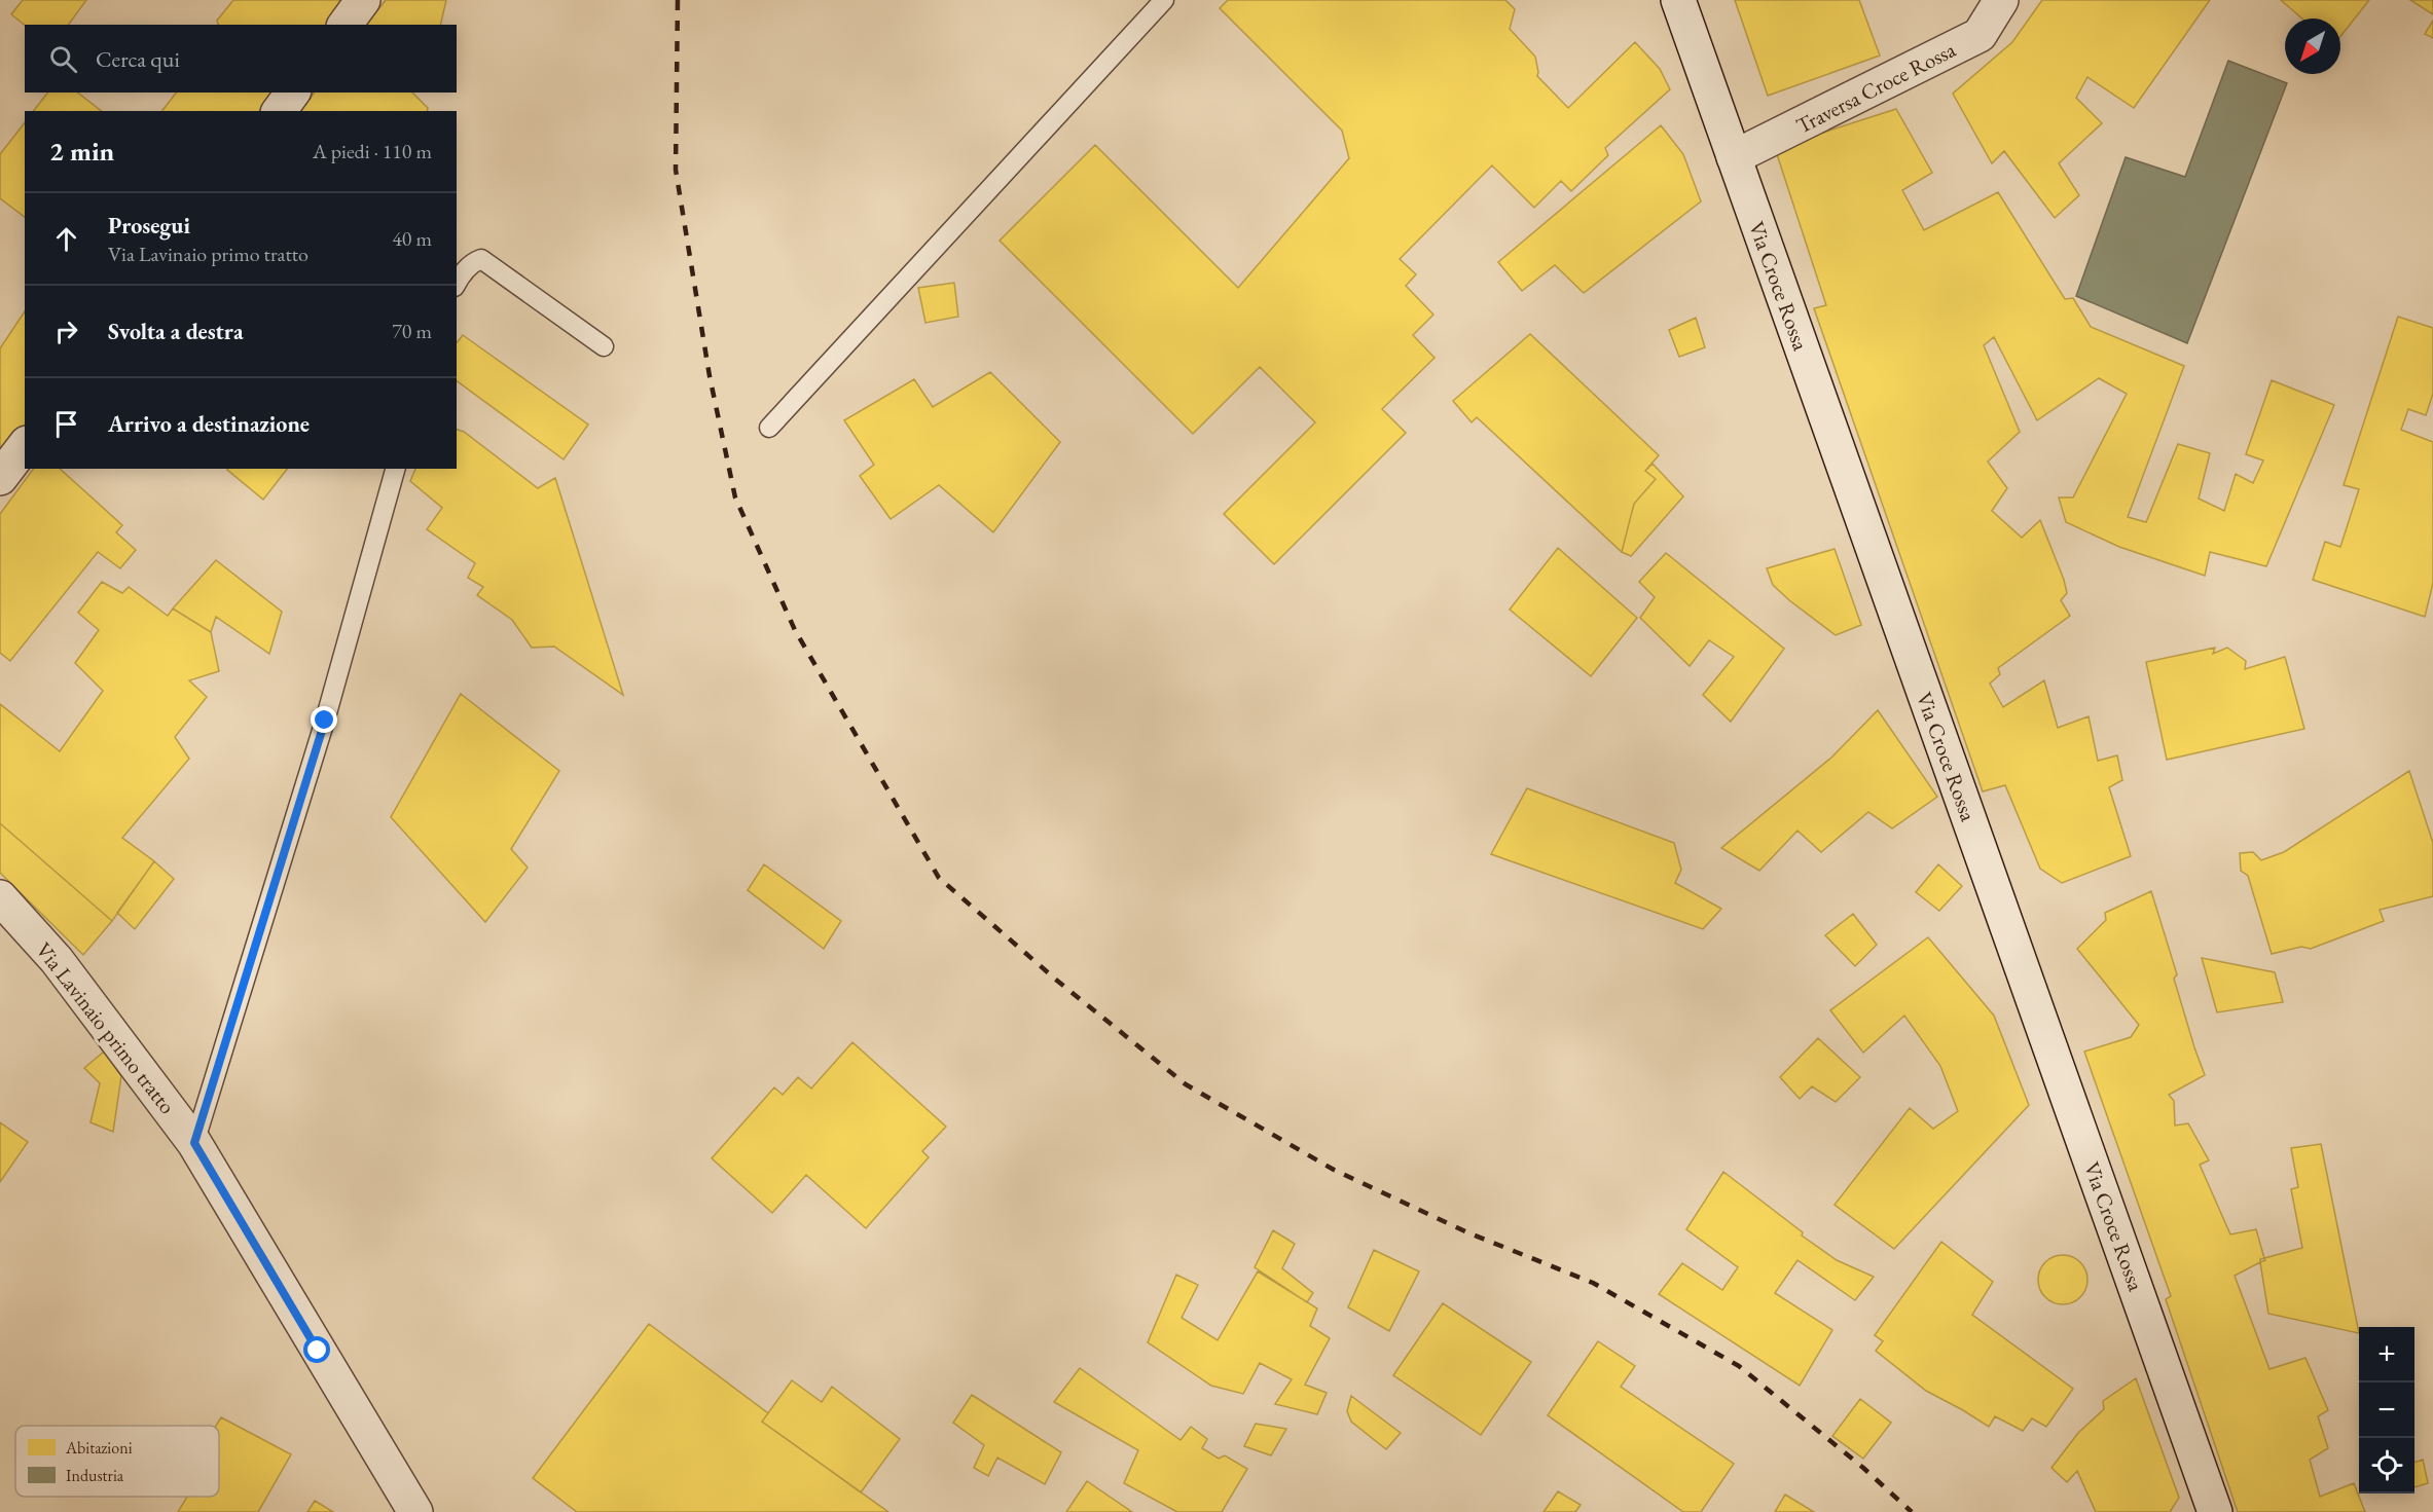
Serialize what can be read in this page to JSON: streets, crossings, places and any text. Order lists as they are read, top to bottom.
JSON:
{
  "streets": {
    "main road": ["Traversa Croce Rossa", "Via Croce Rossa", "Via Lavinaio primo tratto"]
  },
  "crossings": [
    ["Traversa Croce Rossa", "Via Croce Rossa"]
  ],
  "legend": ["Abitazioni", "Industria"],
  "north": "bottom left",
  "page": {
    "search": "Cerca qui",
    "heading": ["2 min", "A piedi · 110 m"],
    "list": [
      ["Prosegui", "Via Lavinaio primo tratto", "40 m"],
      ["Svolta a destra", "70 m"],
      "Arrivo a destinazione"
    ],
    "map_buttons": ["+", "−"]
  }
}
